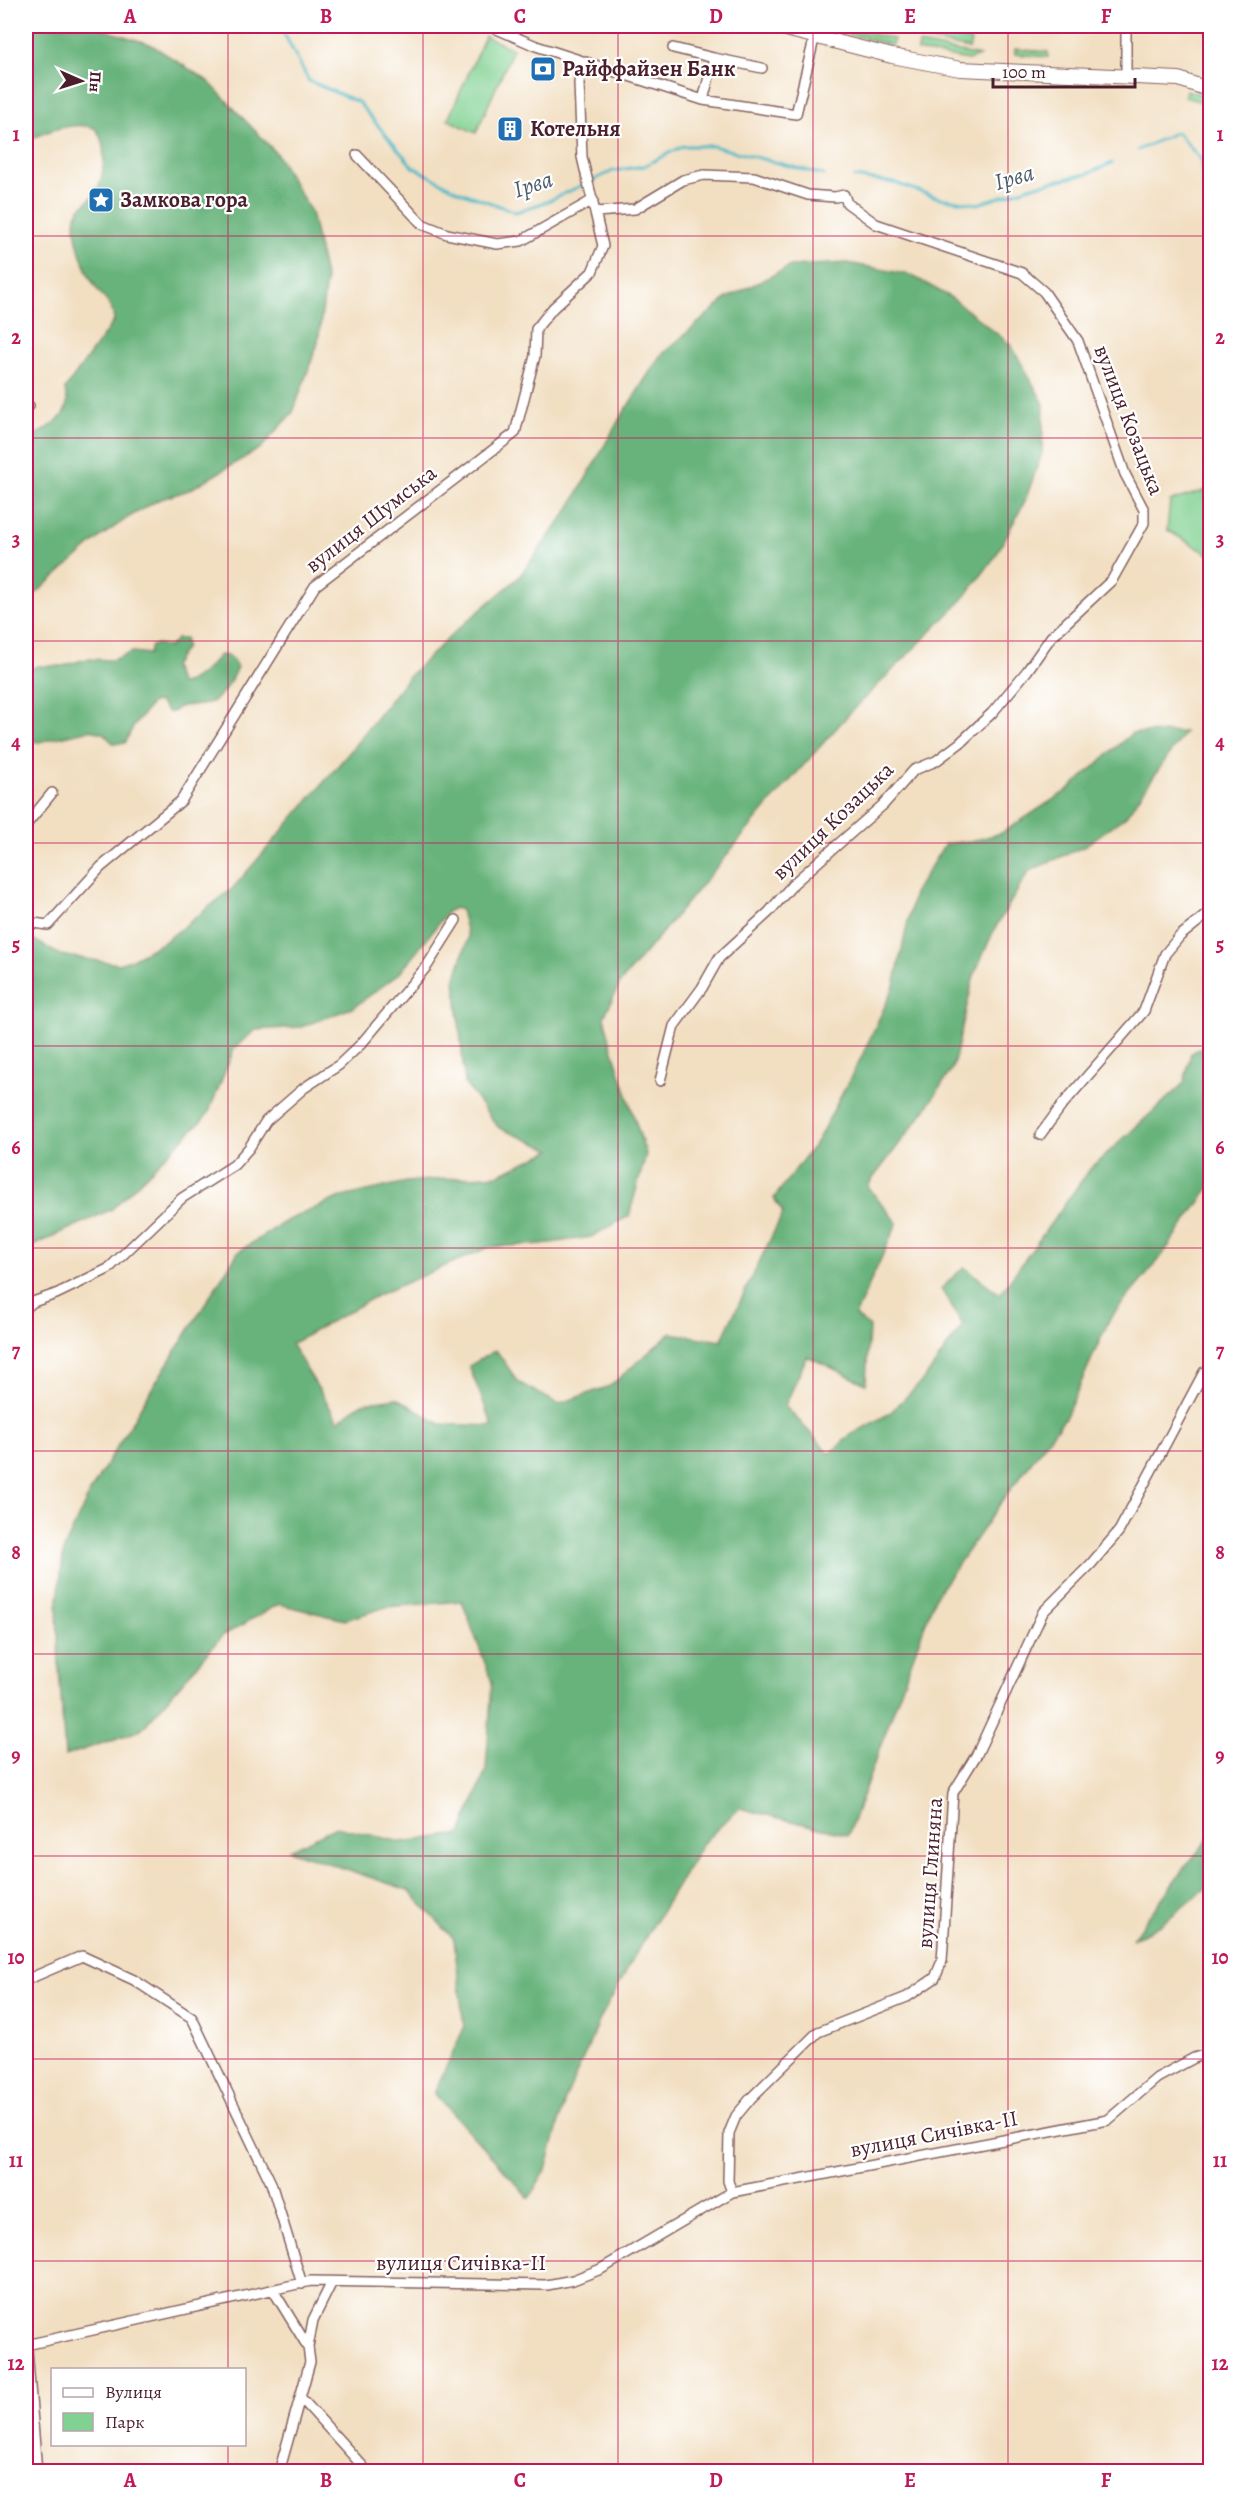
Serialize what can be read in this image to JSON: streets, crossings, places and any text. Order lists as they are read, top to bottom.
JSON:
{
  "streets": {
    "street": [
      "вулиця Козацька",
      "вулиця Шумська",
      "вулиця Глиняна",
      "вулиця Сичівка-II"
    ]
  },
  "crossings": [
    ["вулиця Козацька", "вулиця Шумська"],
    ["вулиця Глиняна", "вулиця Сичівка-II"]
  ],
  "water": ["Ірва"],
  "places": {
    "bank": ["Райффайзен Банк"],
    "building": ["Котельня"],
    "place": ["Замкова гора"]
  },
  "legend": ["Вулиця", "Парк"],
  "scale_bar": "100 m",
  "north": "right",
  "grid": {
    "columns": [
      "A",
      "B",
      "C",
      "D",
      "E",
      "F"
    ],
    "rows": [
      "1",
      "2",
      "3",
      "4",
      "5",
      "6",
      "7",
      "8",
      "9",
      "10",
      "11",
      "12"
    ]
  }
}
